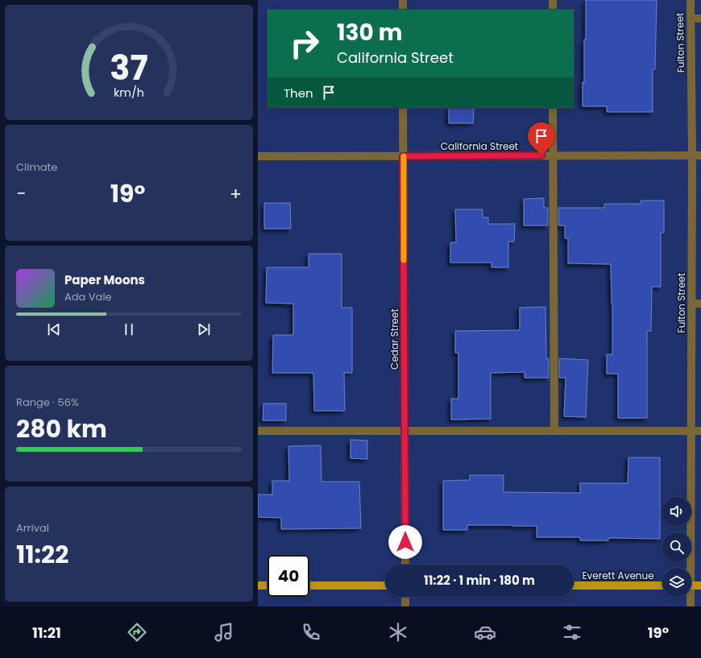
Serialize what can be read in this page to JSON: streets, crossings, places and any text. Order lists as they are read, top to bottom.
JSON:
{
  "streets": {
    "main road": ["Everett Avenue"],
    "street": ["Fulton Street", "California Street", "Cedar Street"]
  },
  "crossings": [
    ["Fulton Street", "California Street"],
    ["California Street", "Cedar Street"]
  ],
  "page": {
    "turn": ["130 m", "California Street"],
    "then": "Then",
    "tile": [
      "Climate",
      ["Range · 56%", "280 km"],
      ["Arrival", "11:22"]
    ],
    "heat": ["−", "19°", "+"],
    "song": ["Paper Moons", "Ada Vale"],
    "limit": "40",
    "trip": "11:22 · 1 min · 180 m",
    "tabs": ["11:21", "19°"],
    "gauge": ["37", "km/h"]
  }
}
